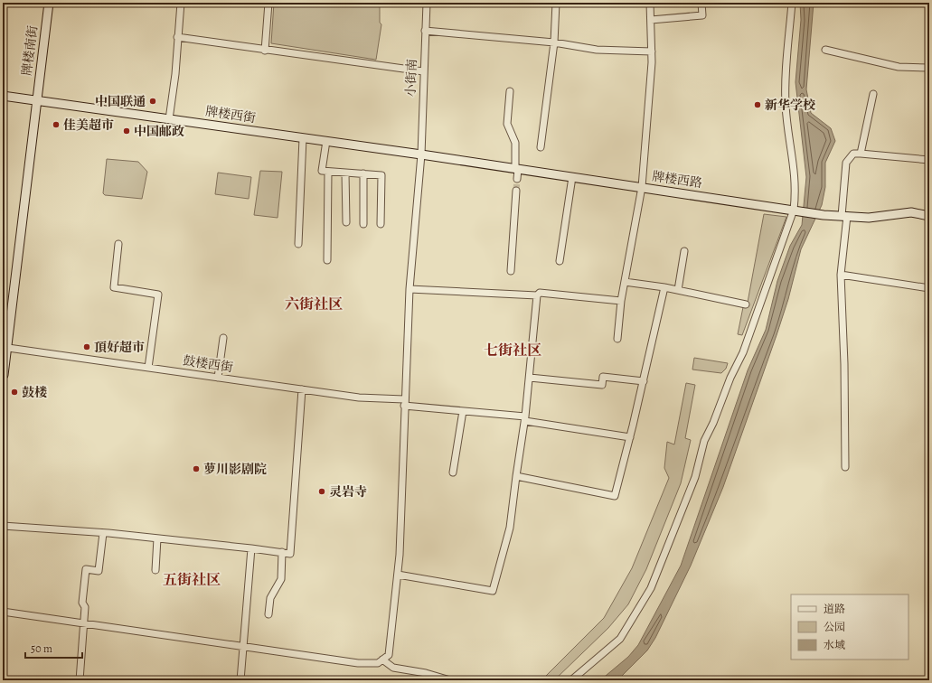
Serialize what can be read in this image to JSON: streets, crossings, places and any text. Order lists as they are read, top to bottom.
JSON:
{
  "streets": {
    "main road": ["牌楼南街", "牌楼西街", "牌楼西路"],
    "street": ["小街南", "鼓楼西街"]
  },
  "crossings": [
    ["牌楼南街", "牌楼西街"],
    ["牌楼南街", "鼓楼西街"],
    ["小街南", "牌楼西街"],
    ["小街南", "牌楼西路"],
    ["小街南", "鼓楼西街"],
    ["牌楼西街", "牌楼西路"]
  ],
  "districts": ["六街社区", "七街社区", "五街社区"],
  "places": [
    "中国联通",
    "新华学校",
    "佳美超市",
    "中国邮政",
    "頂好超市",
    "鼓楼",
    "萝川影剧院",
    "灵岩寺"
  ],
  "legend": ["道路", "公园", "水域"],
  "scale_bar": "50 m"
}
